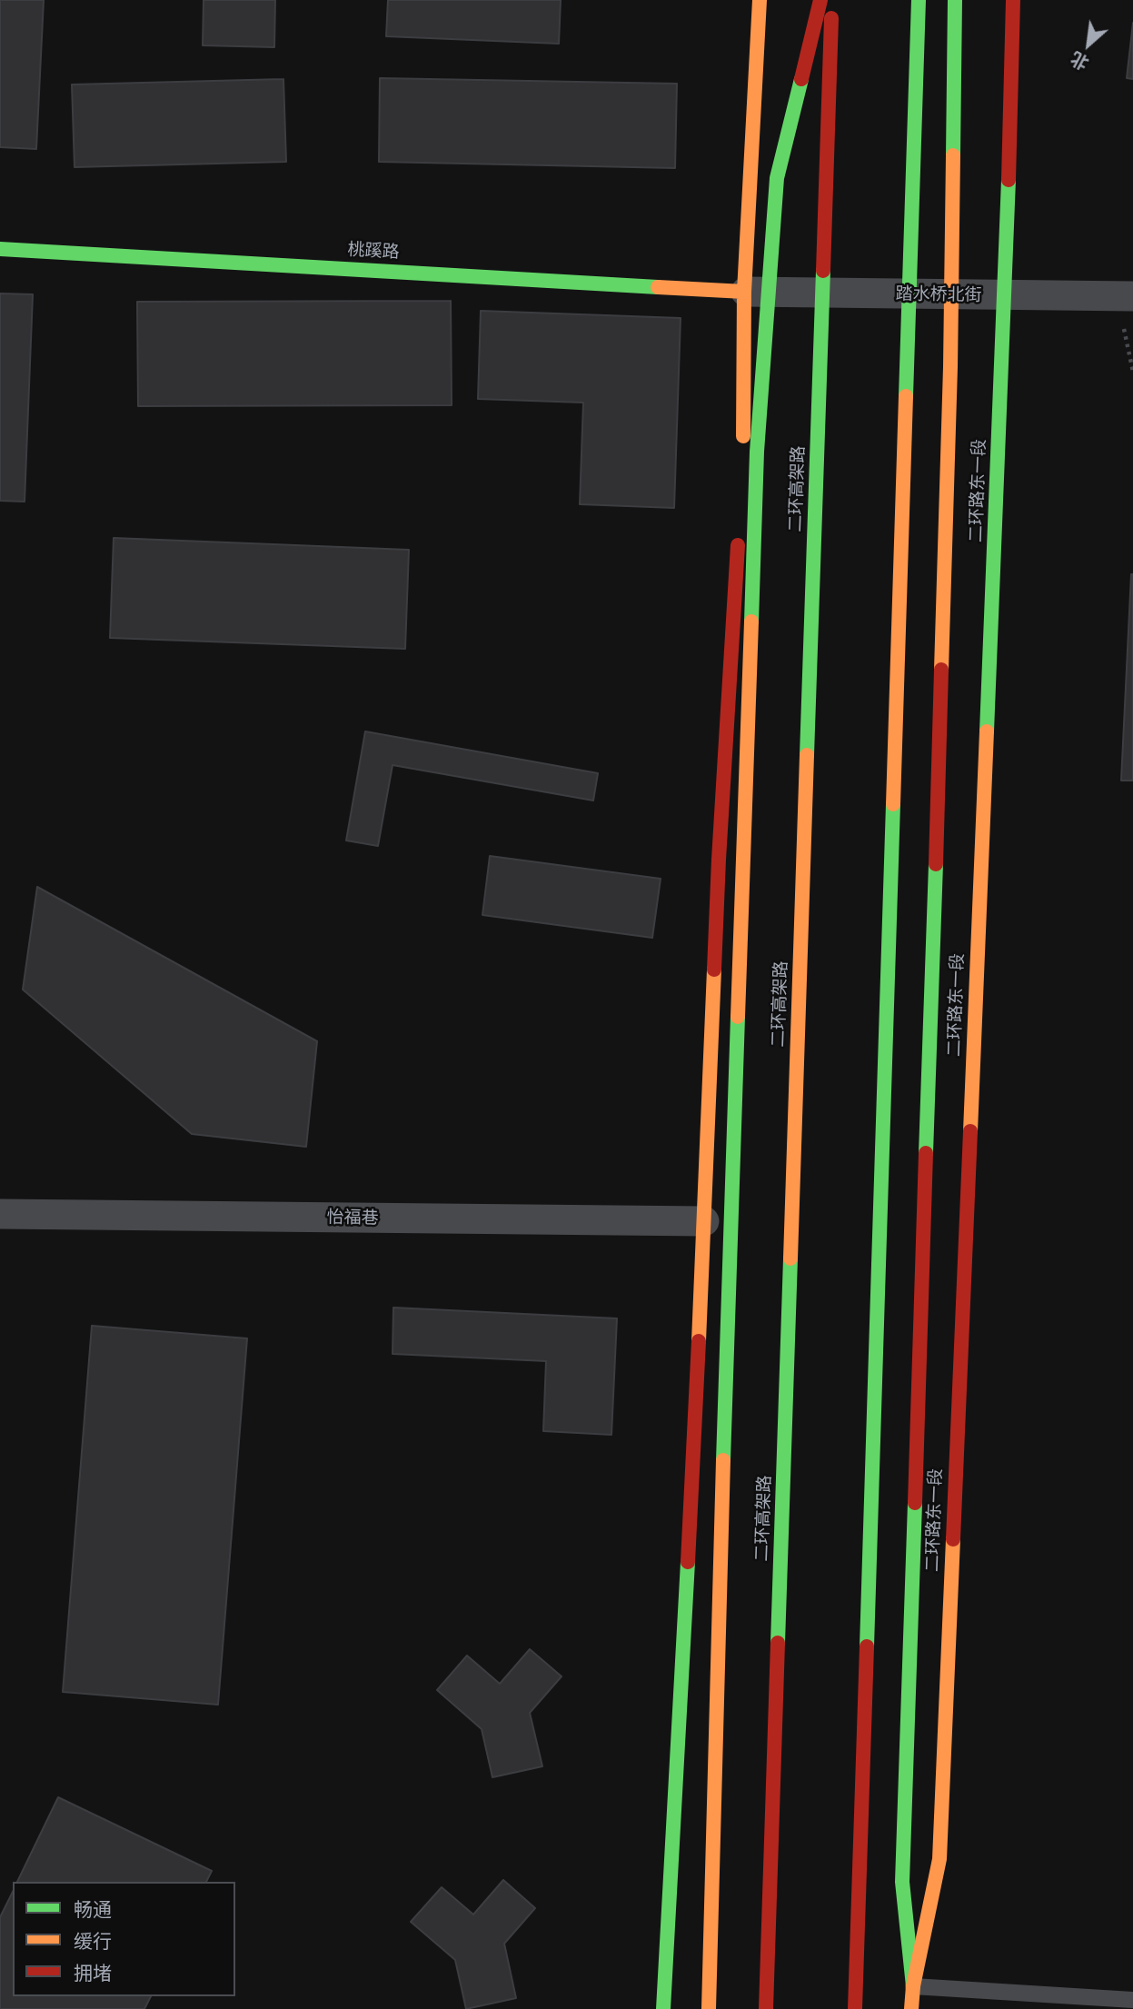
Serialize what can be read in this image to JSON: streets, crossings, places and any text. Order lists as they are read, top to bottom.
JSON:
{
  "streets": {
    "main road": ["桃蹊路", "二环高架路", "二环路东一段"],
    "street": ["踏水桥北街", "怡福巷"]
  },
  "crossings": [
    ["桃蹊路", "踏水桥北街"],
    ["踏水桥北街", "二环路东一段"]
  ],
  "legend": ["畅通", "缓行", "拥堵"],
  "north": "bottom left"
}
